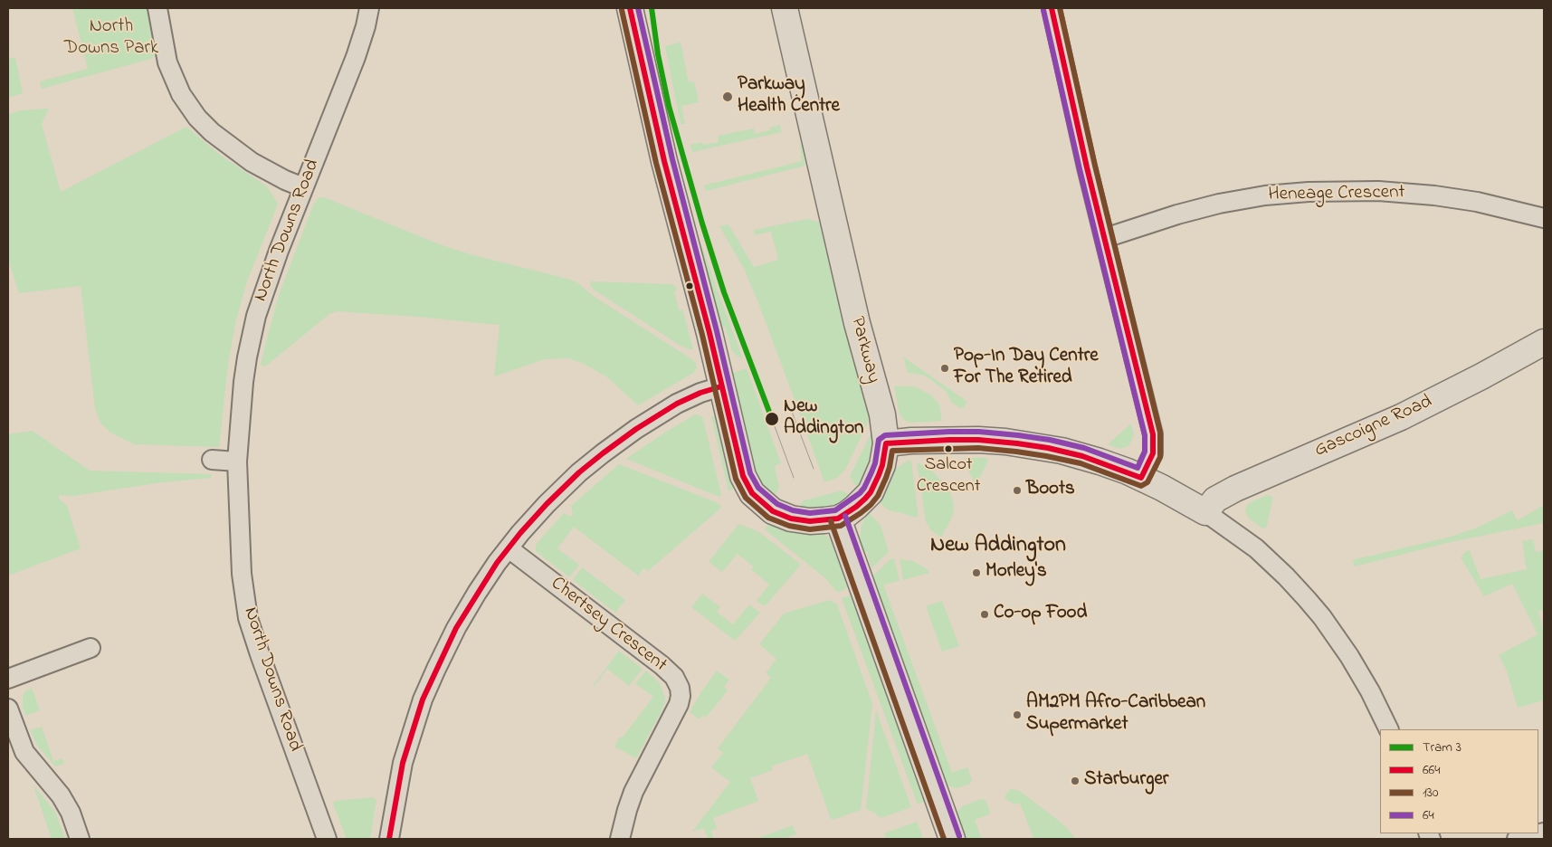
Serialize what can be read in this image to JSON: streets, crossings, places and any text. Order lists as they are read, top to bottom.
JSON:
{
  "streets": {
    "street": [
      "Heneage Crescent",
      "North Downs Road",
      "Parkway",
      "Gascoigne Road",
      "Chertsey Crescent"
    ]
  },
  "districts": ["New Addington"],
  "parks": ["North Downs Park"],
  "places": [
    "Parkway Health Centre",
    "Pop-In Day Centre For The Retired",
    "New Addington",
    "Salcot Crescent",
    "Boots",
    "Morley's",
    "Co-op Food",
    "AM2PM Afro-Caribbean Supermarket",
    "Starburger"
  ],
  "lines": [
    "tram line 3",
    "transit line 664",
    "transit line 130",
    "transit line 64"
  ],
  "legend": [
    "Tram 3",
    "664",
    "130",
    "64"
  ]
}
